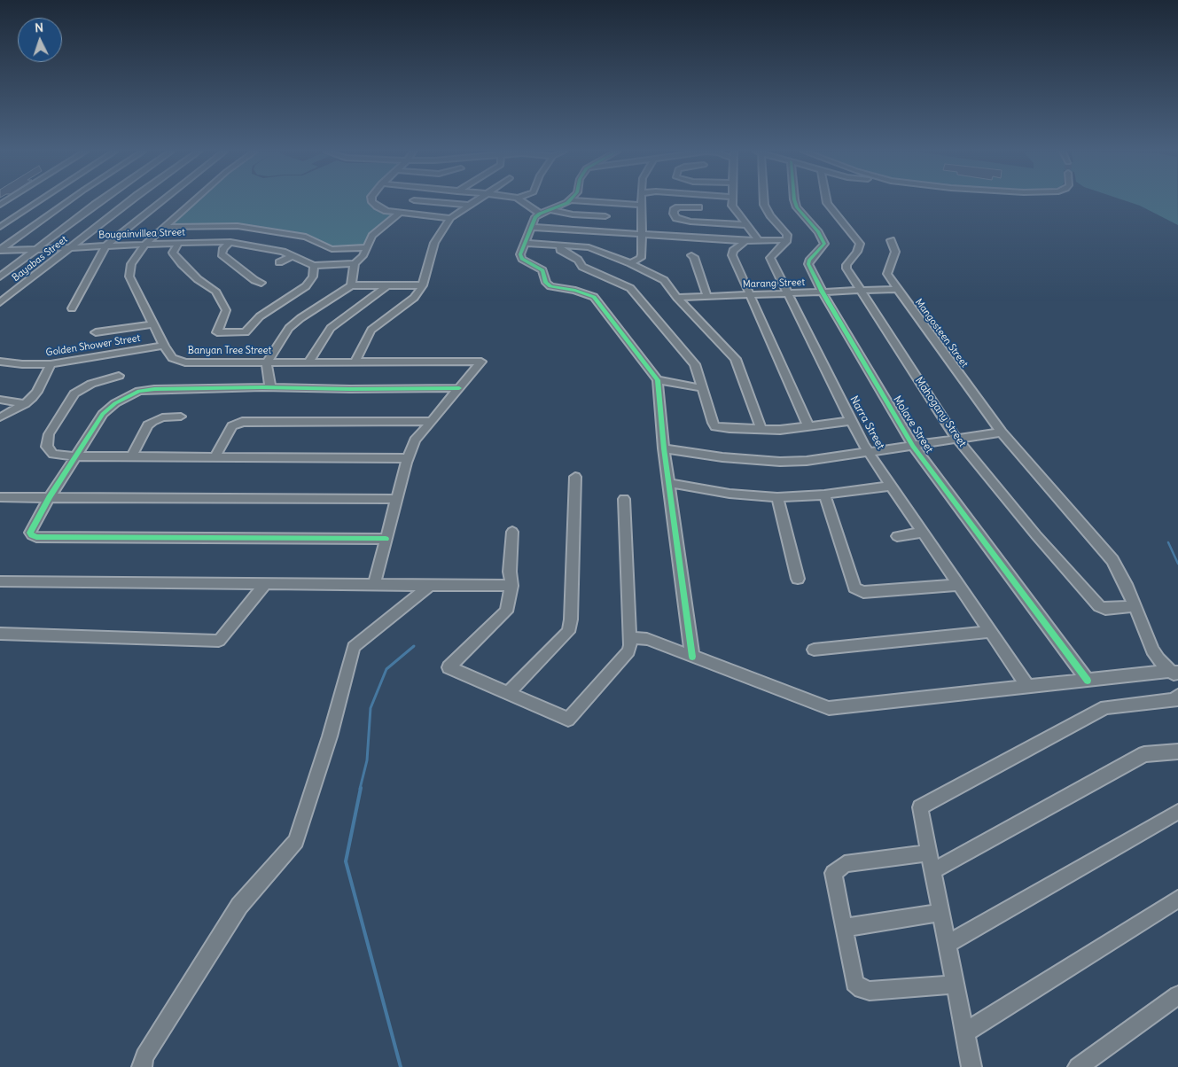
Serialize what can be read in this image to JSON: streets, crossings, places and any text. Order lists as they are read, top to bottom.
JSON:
{
  "streets": {
    "street": [
      "Bougainvillea Street",
      "Bayabas Street",
      "Marang Street",
      "Mangosteen Street",
      "Golden Shower Street",
      "Banyan Tree Street",
      "Mahogany Street",
      "Narra Street",
      "Molave Street"
    ]
  },
  "crossings": [
    ["Bougainvillea Street", "Bayabas Street"],
    ["Bougainvillea Street", "Banyan Tree Street"],
    ["Marang Street", "Mangosteen Street"],
    ["Marang Street", "Mahogany Street"],
    ["Marang Street", "Narra Street"],
    ["Marang Street", "Molave Street"],
    ["Mangosteen Street", "Mahogany Street"],
    ["Golden Shower Street", "Banyan Tree Street"]
  ],
  "north": "top"
}
